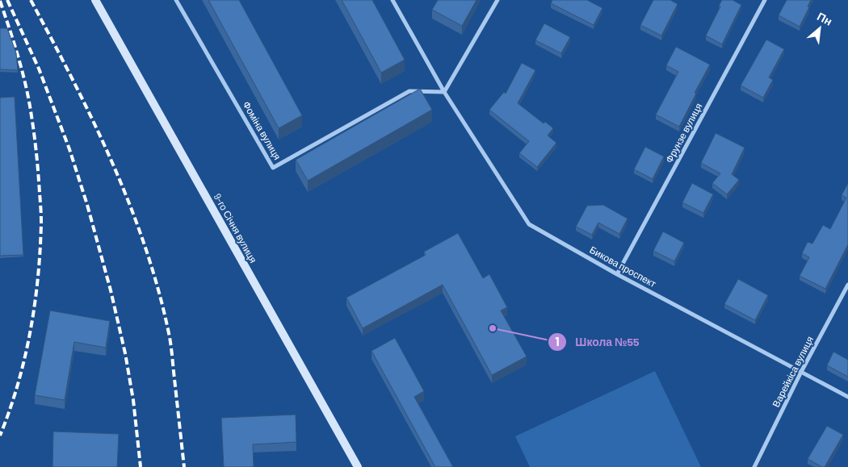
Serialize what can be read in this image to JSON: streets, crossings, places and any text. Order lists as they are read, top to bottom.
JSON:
{
  "streets": {
    "street": [
      "Фоміна вулиця",
      "Фрунзе вулиця",
      "9-го Січня вулиця",
      "Бикова проспект",
      "Варейкіса вулиця"
    ]
  },
  "crossings": [
    ["Фоміна вулиця", "Бикова проспект"],
    ["Фрунзе вулиця", "Бикова проспект"],
    ["Бикова проспект", "Варейкіса вулиця"]
  ],
  "places": ["Школа №55"],
  "north": "top right"
}
